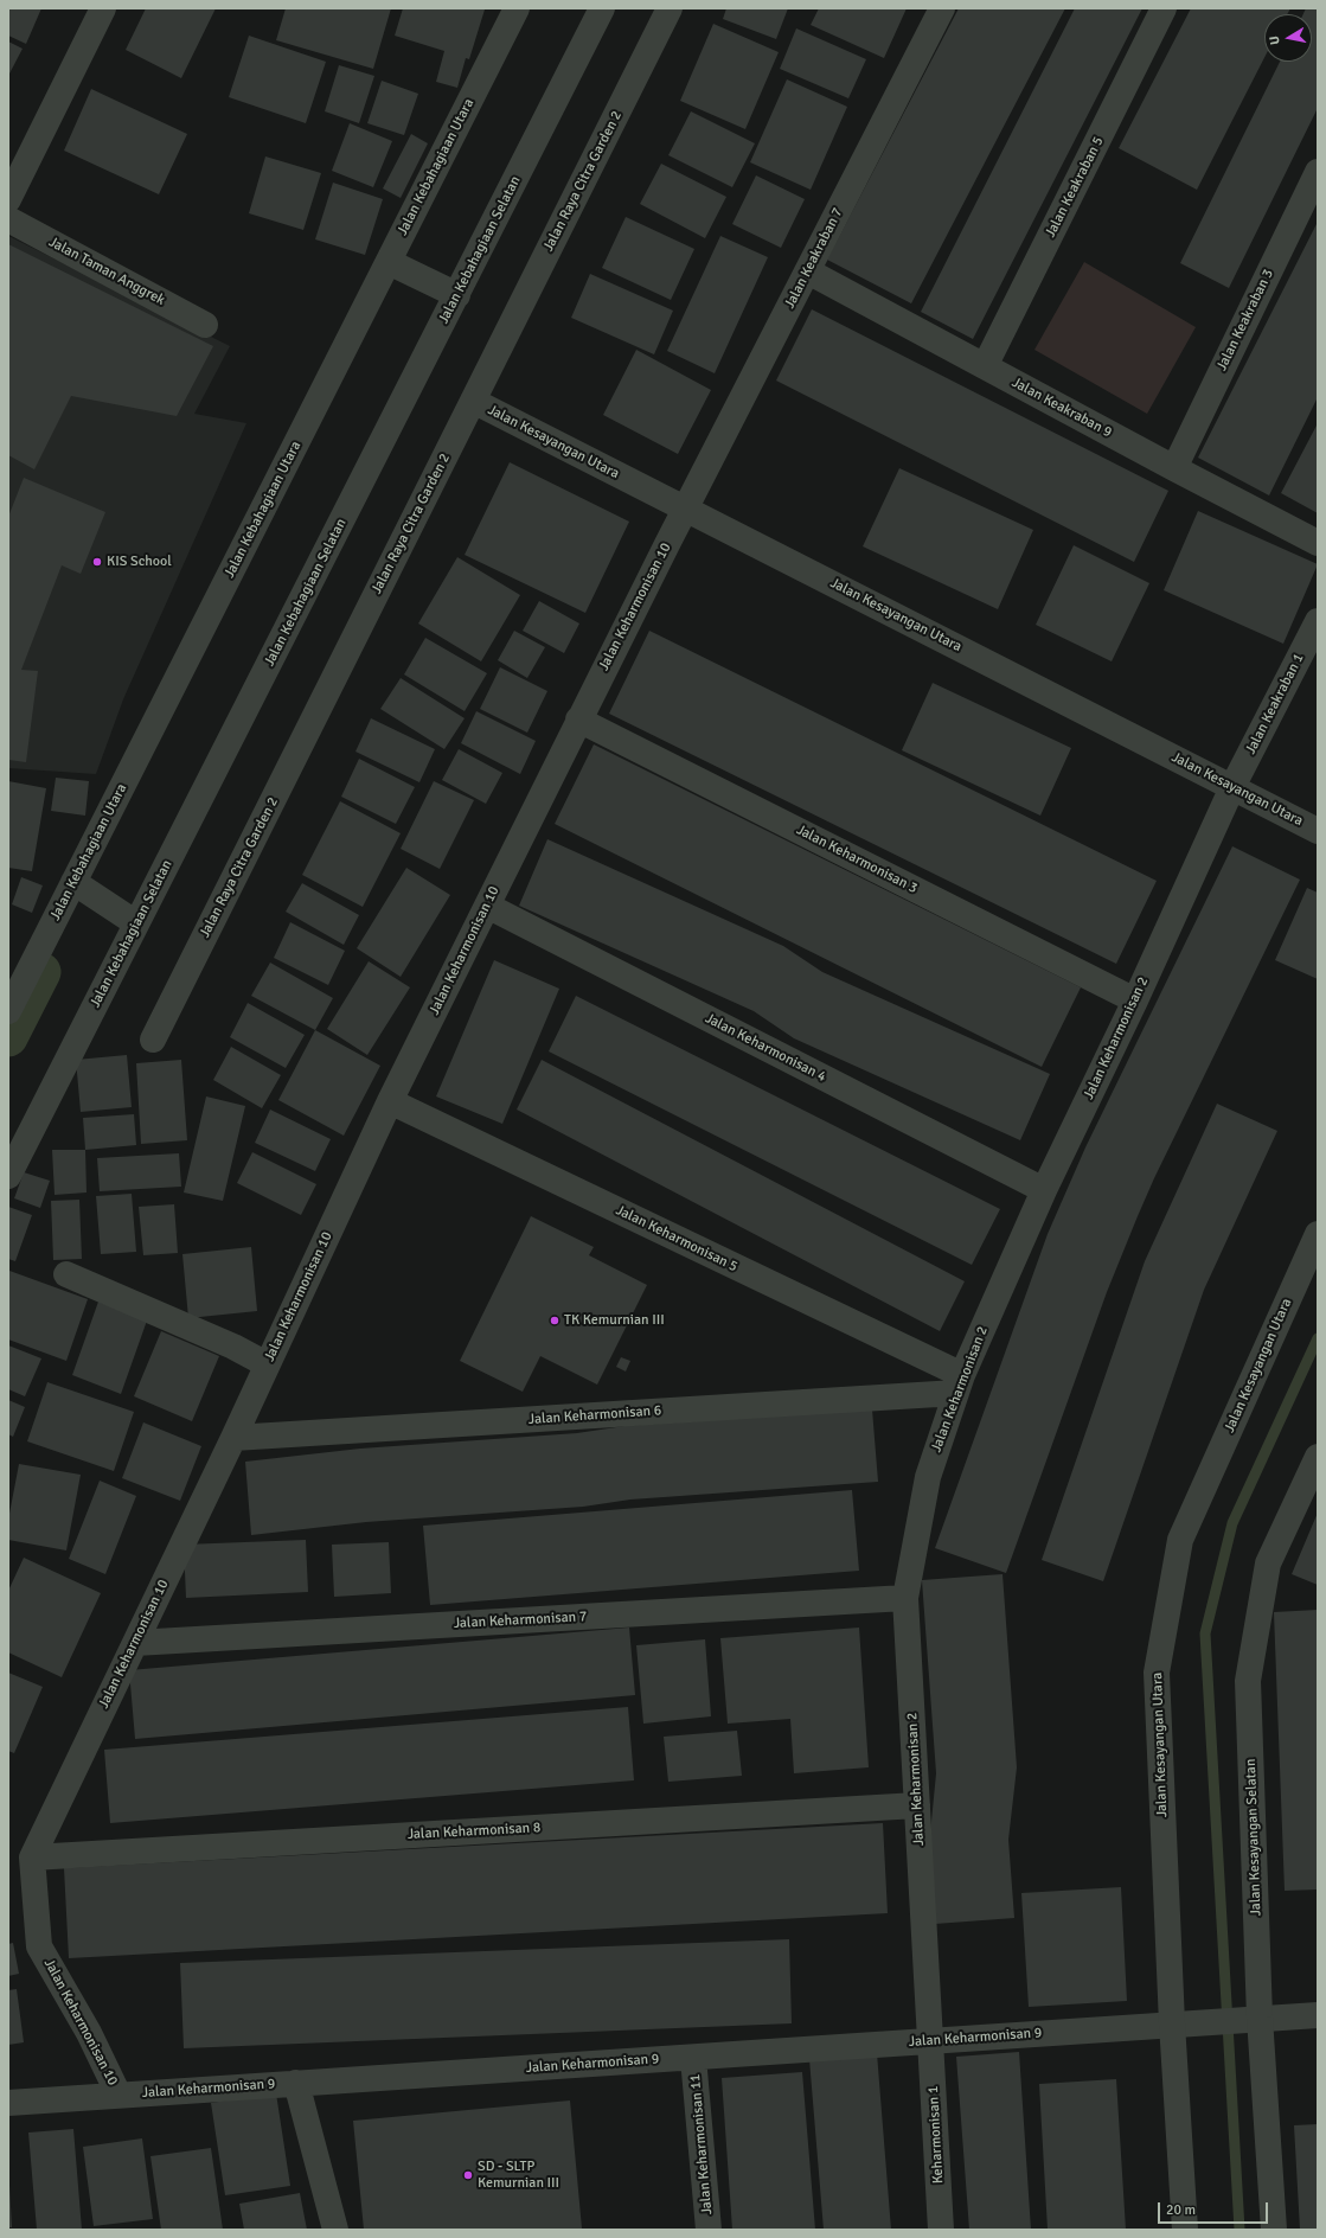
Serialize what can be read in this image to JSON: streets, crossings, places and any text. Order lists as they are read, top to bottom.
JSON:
{
  "streets": {
    "street": [
      "Jalan Kebahagiaan Utara",
      "Jalan Raya Citra Garden 2",
      "Jalan Keakraban 5",
      "Jalan Kebahagiaan Selatan",
      "Jalan Keakraban 7",
      "Jalan Taman Anggrek",
      "Jalan Keakraban 3",
      "Jalan Keakraban 9",
      "Jalan Kesayangan Utara",
      "Jalan Keharmonisan 10",
      "Jalan Keakraban 1",
      "Jalan Keharmonisan 3",
      "Jalan Keharmonisan 2",
      "Jalan Keharmonisan 4",
      "Jalan Keharmonisan 5",
      "Jalan Keharmonisan 6",
      "Jalan Keharmonisan 7",
      "Jalan Keharmonisan 8",
      "Jalan Kesayangan Selatan",
      "Jalan Keharmonisan 9",
      "Keharmonisan 1",
      "Jalan Keharmonisan 11"
    ]
  },
  "crossings": [
    ["Jalan Raya Citra Garden 2", "Jalan Kesayangan Utara"],
    ["Jalan Keakraban 5", "Jalan Keakraban 9"],
    ["Jalan Keakraban 7", "Jalan Keakraban 9"],
    ["Jalan Keakraban 7", "Jalan Kesayangan Utara"],
    ["Jalan Keakraban 7", "Jalan Keharmonisan 10"],
    ["Jalan Keakraban 3", "Jalan Keakraban 9"],
    ["Jalan Kesayangan Utara", "Jalan Keharmonisan 10"],
    ["Jalan Kesayangan Utara", "Jalan Keakraban 1"],
    ["Jalan Kesayangan Utara", "Jalan Keharmonisan 2"],
    ["Jalan Kesayangan Utara", "Jalan Keharmonisan 9"],
    ["Jalan Keharmonisan 10", "Jalan Keharmonisan 3"],
    ["Jalan Keharmonisan 10", "Jalan Keharmonisan 4"],
    ["Jalan Keharmonisan 10", "Jalan Keharmonisan 5"],
    ["Jalan Keharmonisan 10", "Jalan Keharmonisan 6"],
    ["Jalan Keharmonisan 10", "Jalan Keharmonisan 7"],
    ["Jalan Keharmonisan 10", "Jalan Keharmonisan 8"],
    ["Jalan Keharmonisan 10", "Jalan Keharmonisan 9"],
    ["Jalan Keakraban 1", "Jalan Keharmonisan 2"],
    ["Jalan Keharmonisan 3", "Jalan Keharmonisan 2"],
    ["Jalan Keharmonisan 2", "Jalan Keharmonisan 4"],
    ["Jalan Keharmonisan 2", "Jalan Keharmonisan 5"],
    ["Jalan Keharmonisan 2", "Jalan Keharmonisan 6"],
    ["Jalan Keharmonisan 2", "Jalan Keharmonisan 7"],
    ["Jalan Keharmonisan 2", "Jalan Keharmonisan 8"],
    ["Jalan Keharmonisan 2", "Jalan Keharmonisan 9"],
    ["Jalan Keharmonisan 2", "Keharmonisan 1"],
    ["Jalan Keharmonisan 5", "Jalan Keharmonisan 6"],
    ["Jalan Keharmonisan 9", "Keharmonisan 1"],
    ["Jalan Keharmonisan 9", "Jalan Keharmonisan 11"]
  ],
  "places": ["KIS School", "TK Kemurnian III", "SD - SLTP Kemurnian III"],
  "scale_bar": "20 m",
  "north": "left"
}
